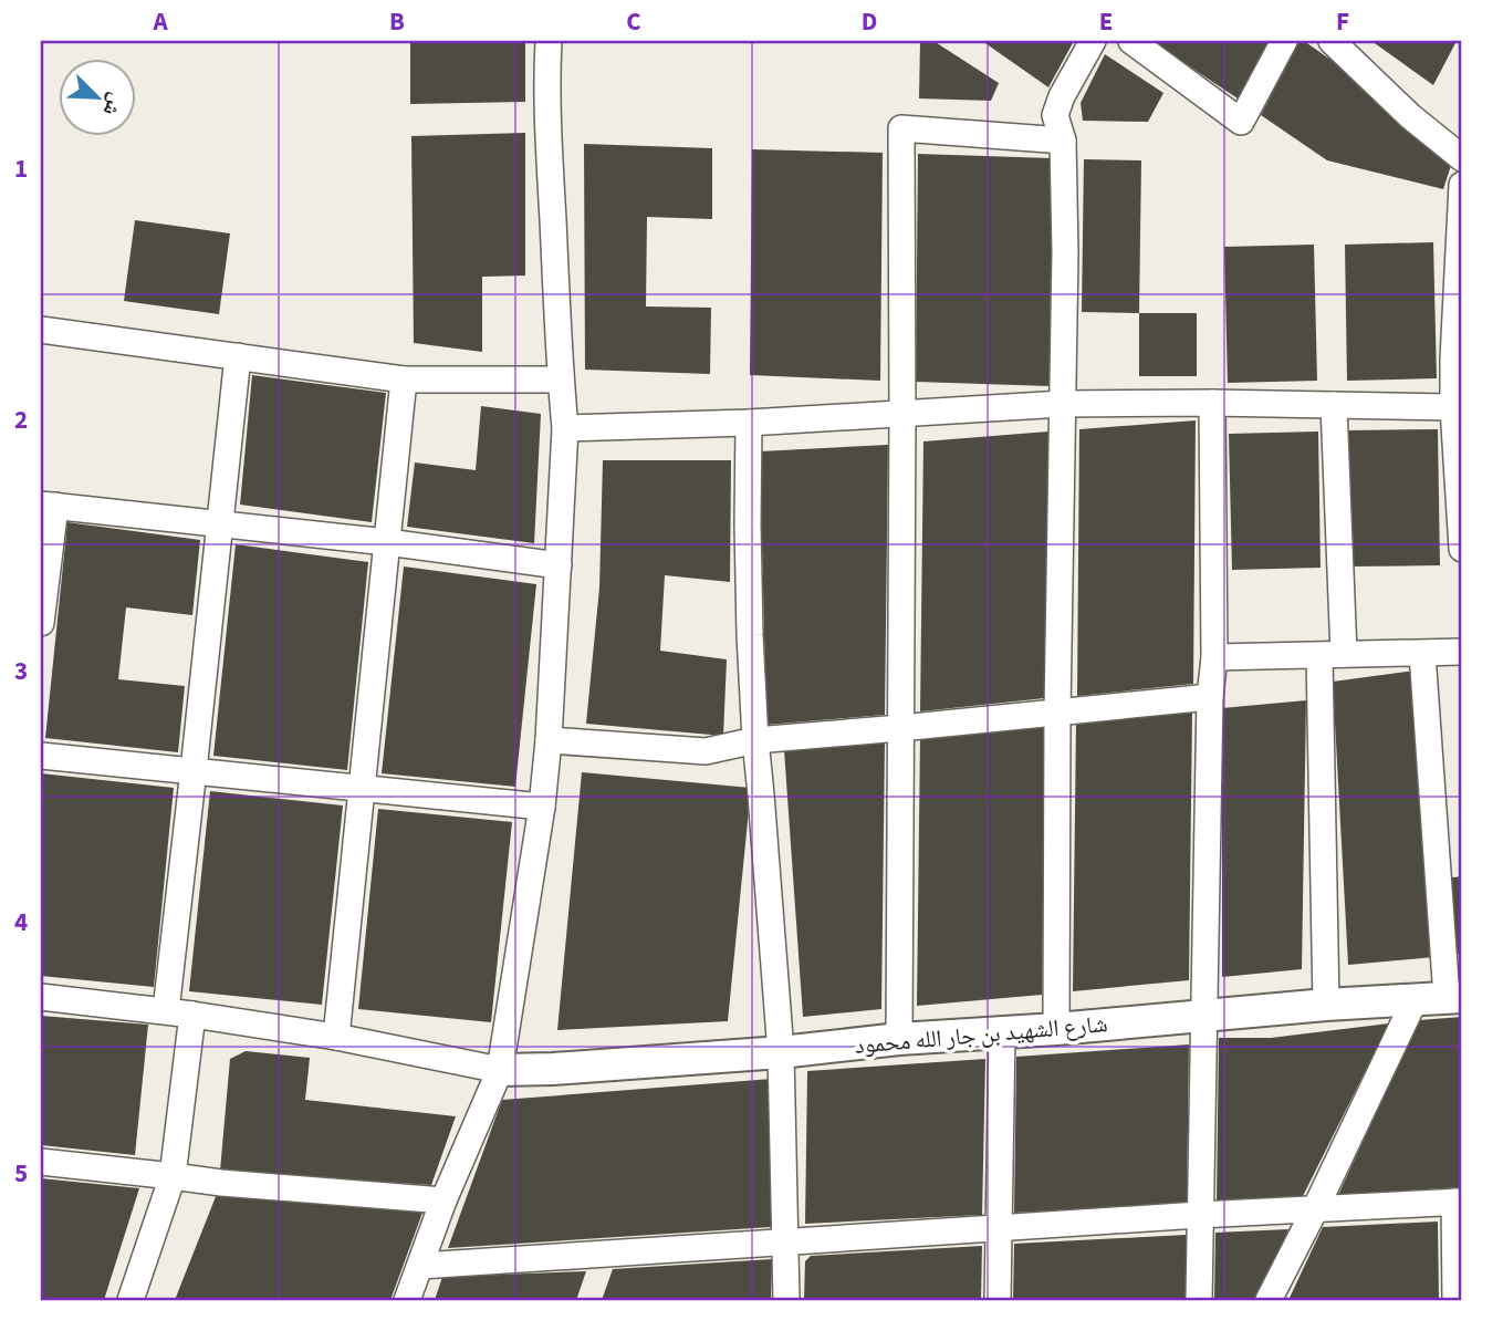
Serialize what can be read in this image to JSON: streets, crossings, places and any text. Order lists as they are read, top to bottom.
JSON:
{
  "streets": {
    "street": ["شارع الشهيد بن جار الله محمود"]
  },
  "north": "bottom right",
  "grid": {
    "columns": [
      "A",
      "B",
      "C",
      "D",
      "E",
      "F"
    ],
    "rows": [
      "1",
      "2",
      "3",
      "4",
      "5"
    ]
  }
}
